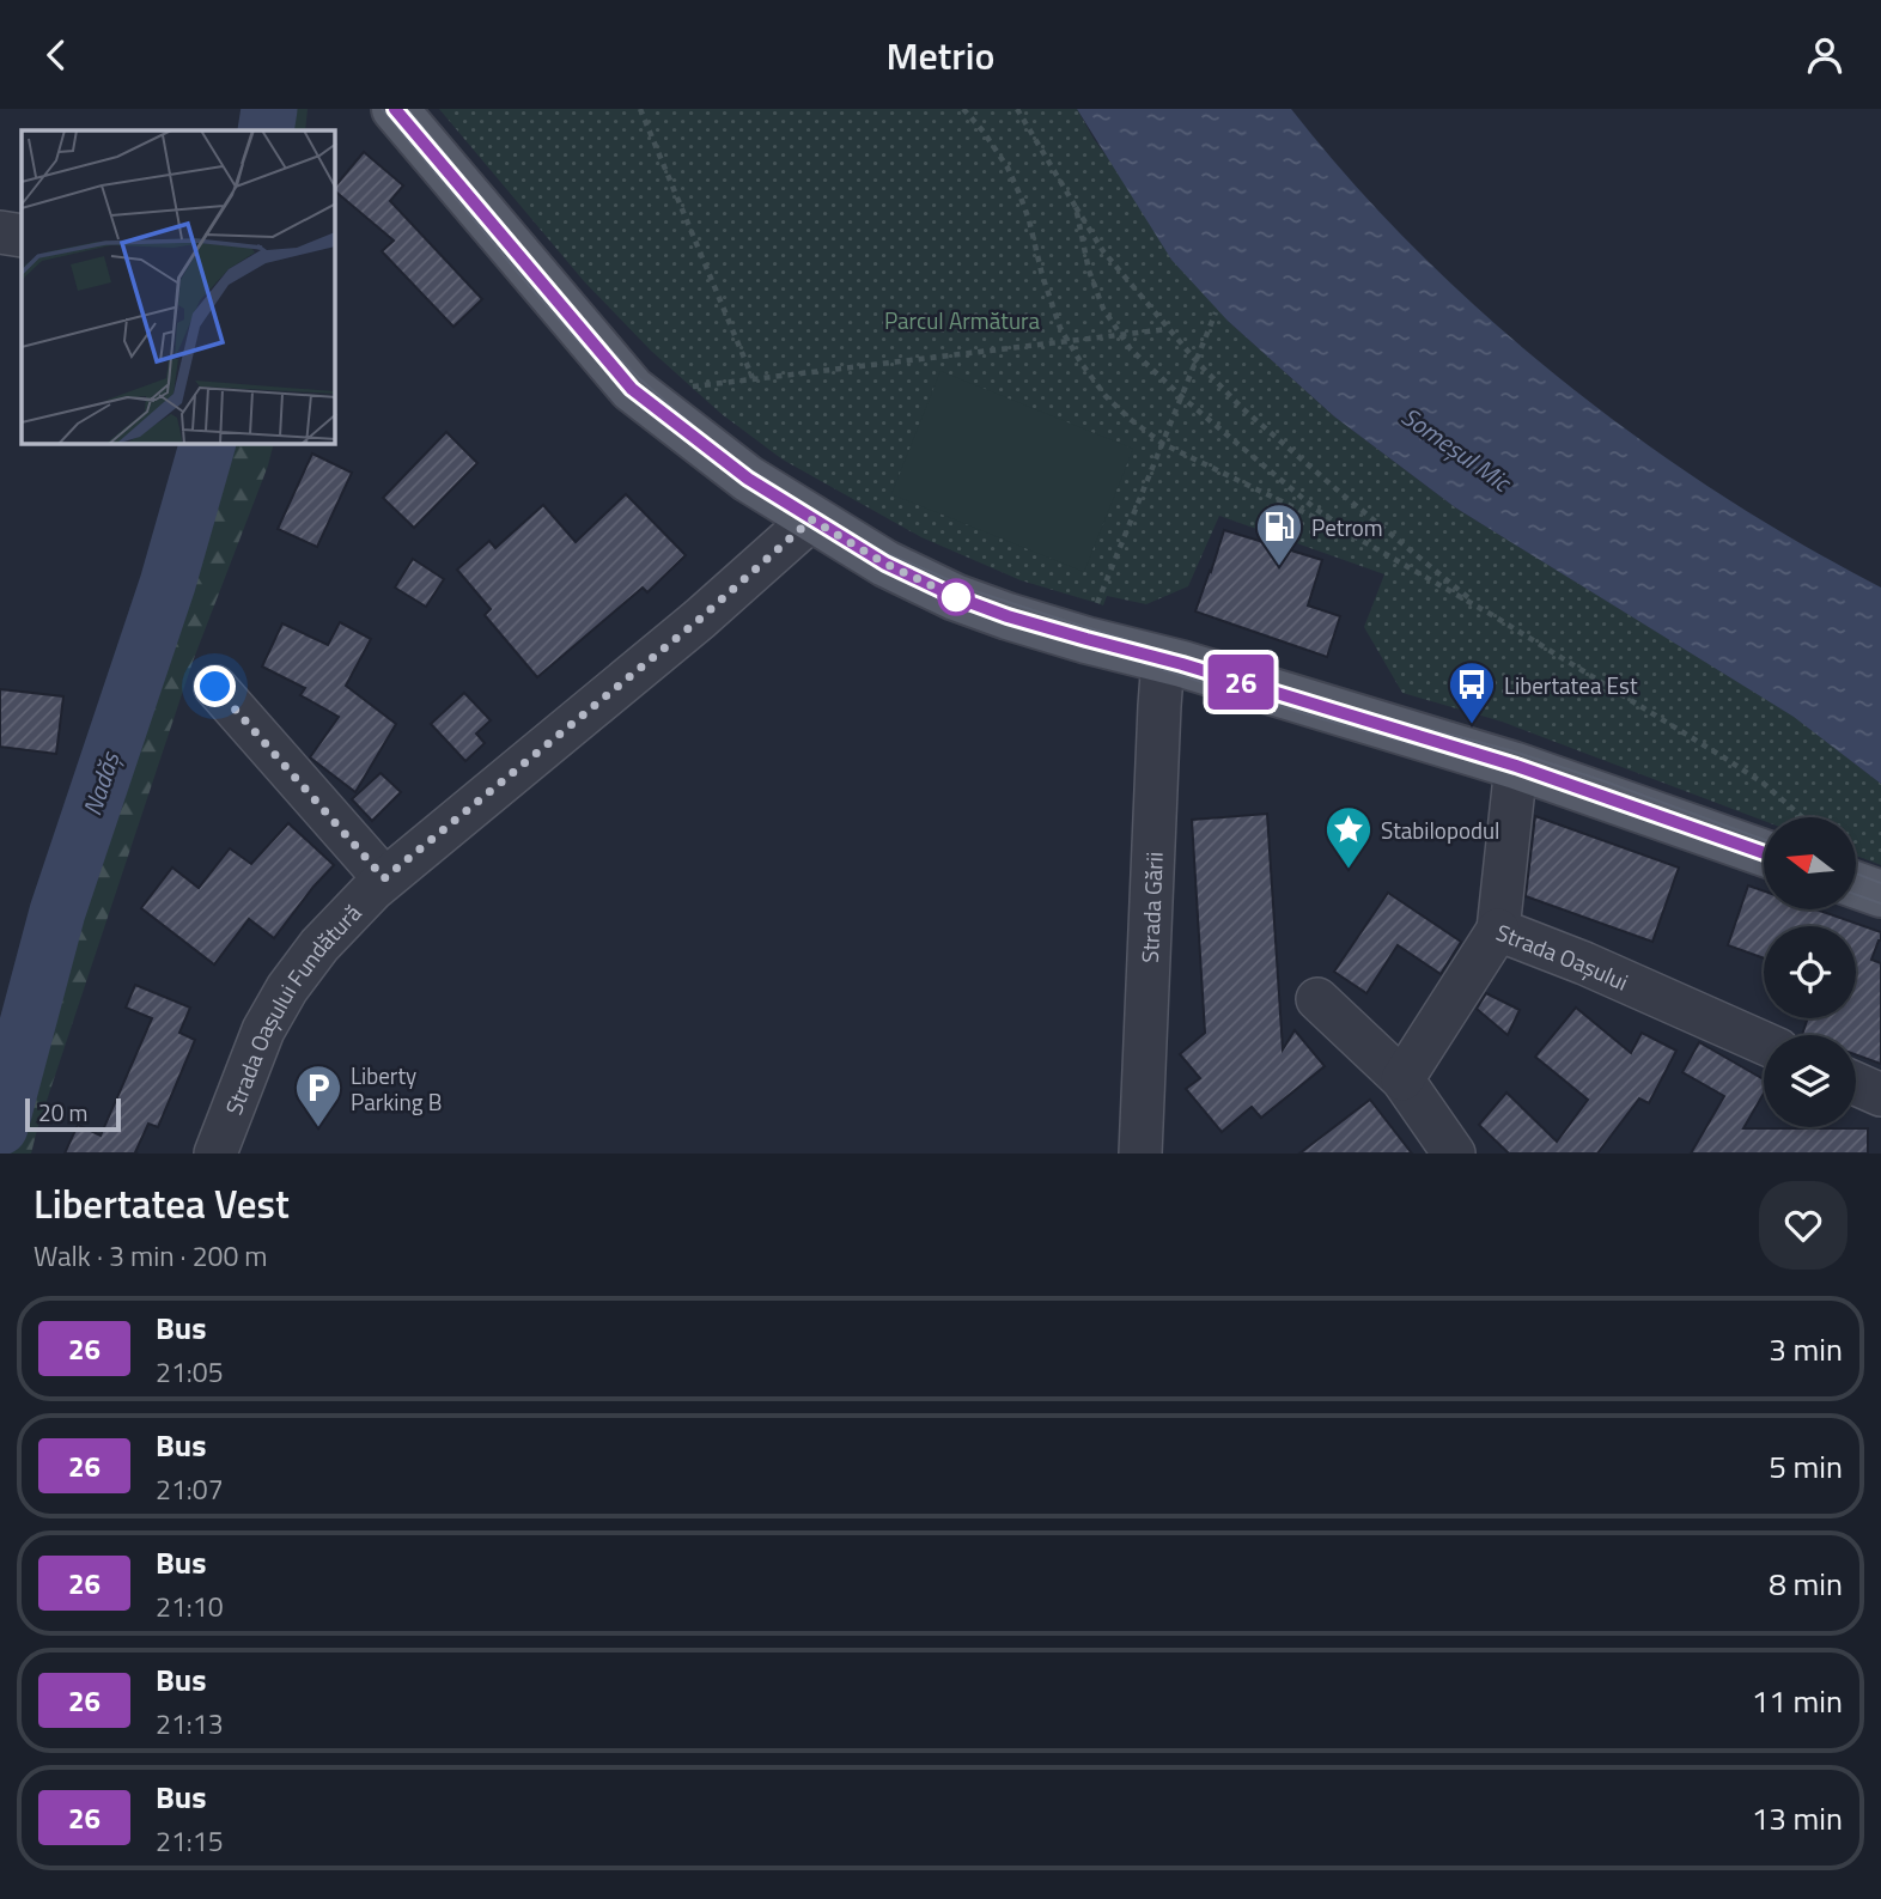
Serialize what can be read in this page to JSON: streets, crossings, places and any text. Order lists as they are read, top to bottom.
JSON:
{
  "streets": {
    "street": ["Strada Gării", "Strada Oașului", "Strada Oașului Fundătură"]
  },
  "water": ["Someșul Mic", "Nadăș"],
  "parks": ["Parcul Armătura"],
  "places": {
    "fuel station": ["Petrom"],
    "bus stop": ["Libertatea Est"],
    "place": ["Stabilopodul"],
    "parking": ["Liberty Parking B"]
  },
  "lines": ["bus line 26"],
  "scale_bar": "20 m",
  "north": "left",
  "page": {
    "header": "Metrio",
    "on_map": "26",
    "scale": "20 m",
    "heading": ["Libertatea Vest", "Walk · 3 min · 200 m"],
    "list": [
      {
        "mark": "26",
        "name": "Bus",
        "note": "21:05",
        "value": "3 min"
      },
      {
        "mark": "26",
        "name": "Bus",
        "note": "21:07",
        "value": "5 min"
      },
      {
        "mark": "26",
        "name": "Bus",
        "note": "21:10",
        "value": "8 min"
      },
      {
        "mark": "26",
        "name": "Bus",
        "note": "21:13",
        "value": "11 min"
      },
      {
        "mark": "26",
        "name": "Bus",
        "note": "21:15",
        "value": "13 min"
      }
    ]
  }
}
